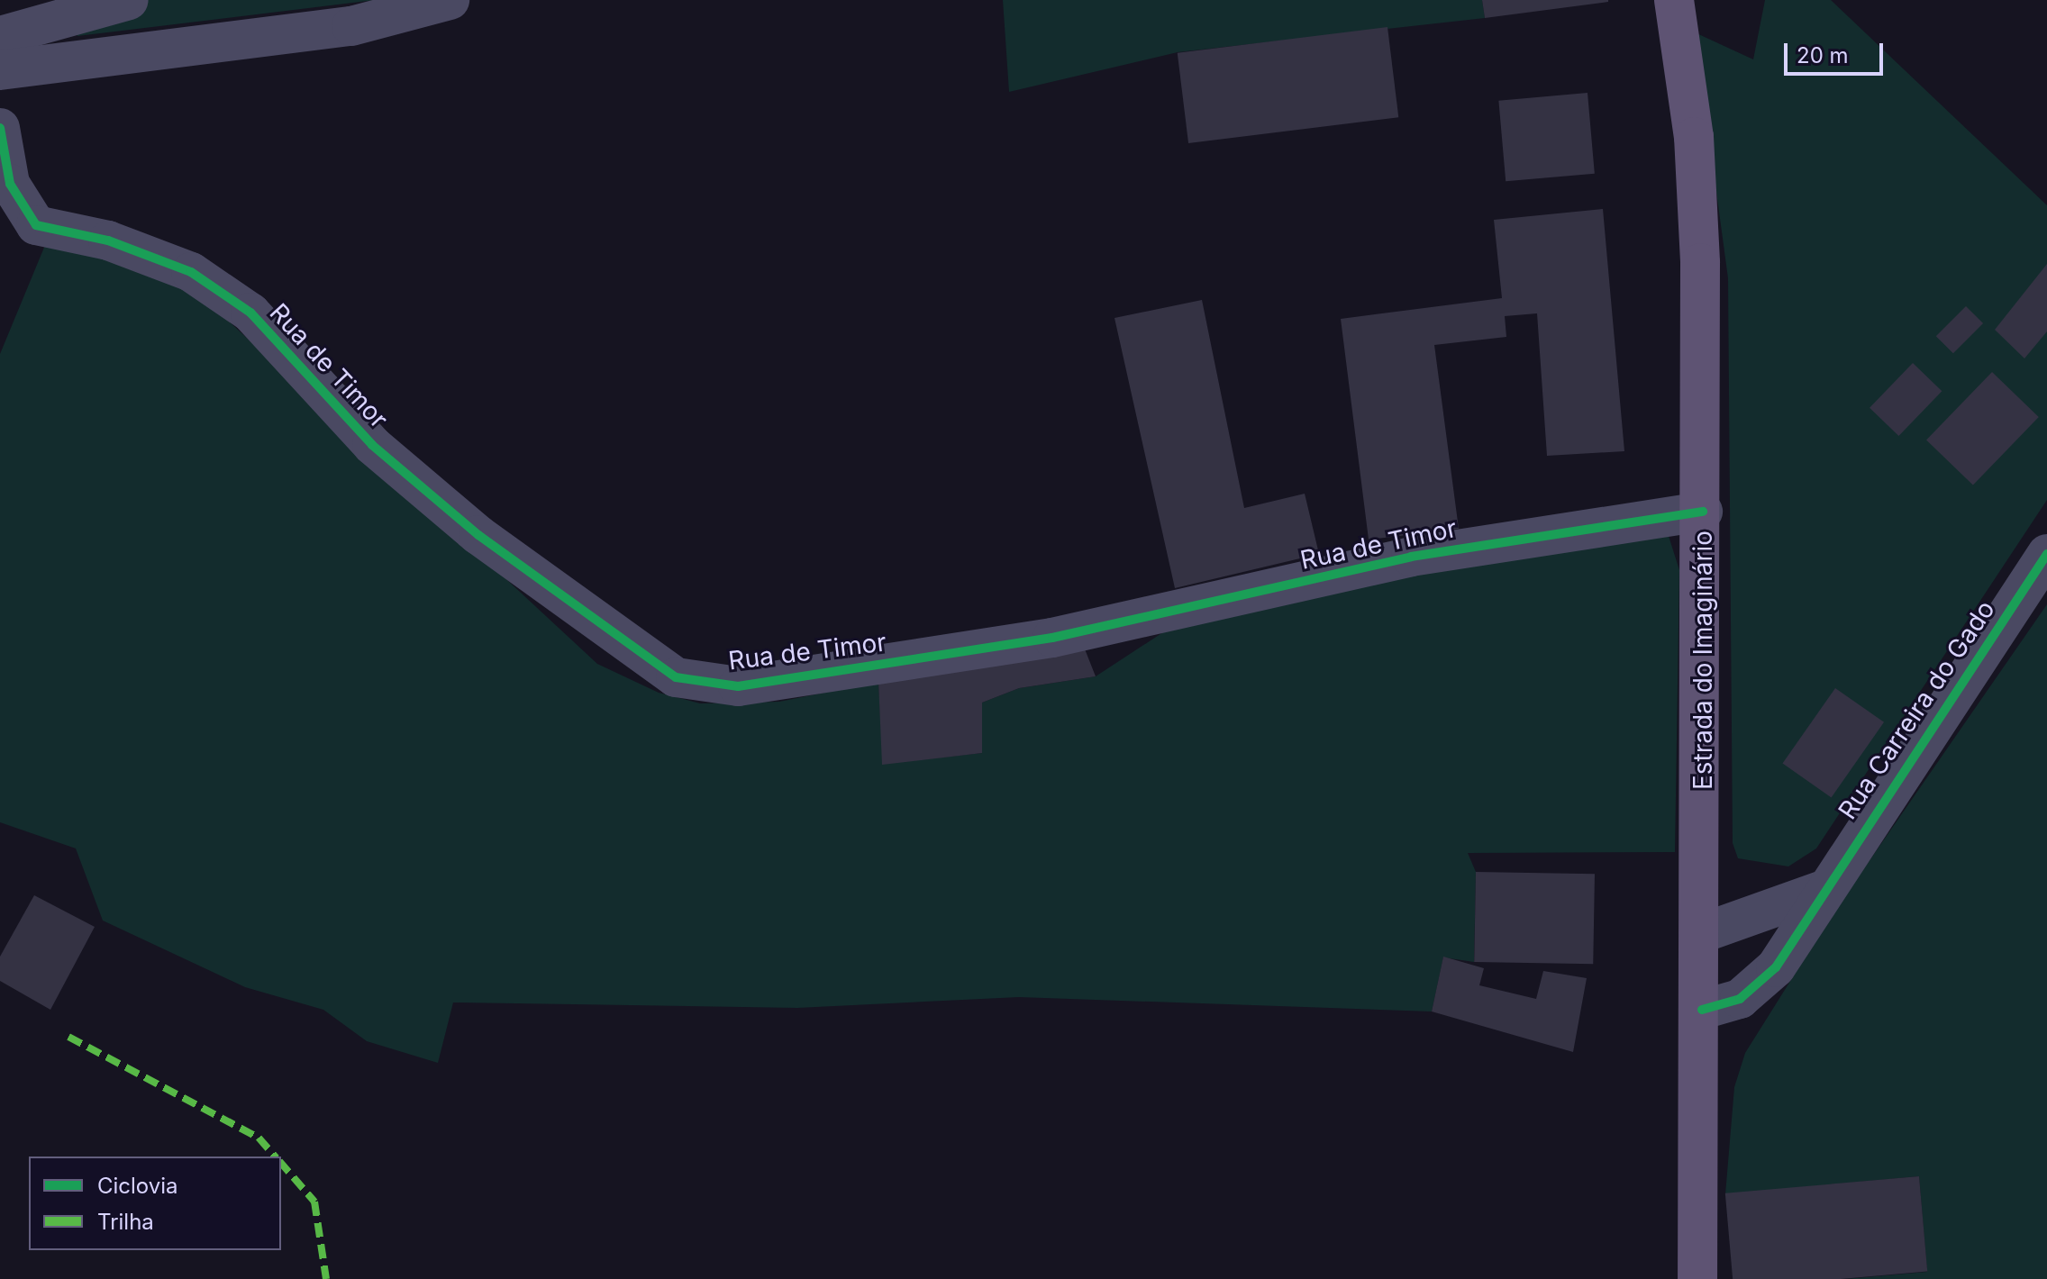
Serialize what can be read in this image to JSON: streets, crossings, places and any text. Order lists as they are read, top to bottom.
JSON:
{
  "streets": {
    "main road": ["Estrada do Imaginário"],
    "street": ["Rua de Timor", "Rua Carreira do Gado"]
  },
  "crossings": [
    ["Rua de Timor", "Estrada do Imaginário"],
    ["Estrada do Imaginário", "Rua Carreira do Gado"]
  ],
  "legend": ["Ciclovia", "Trilha"],
  "scale_bar": "20 m"
}
